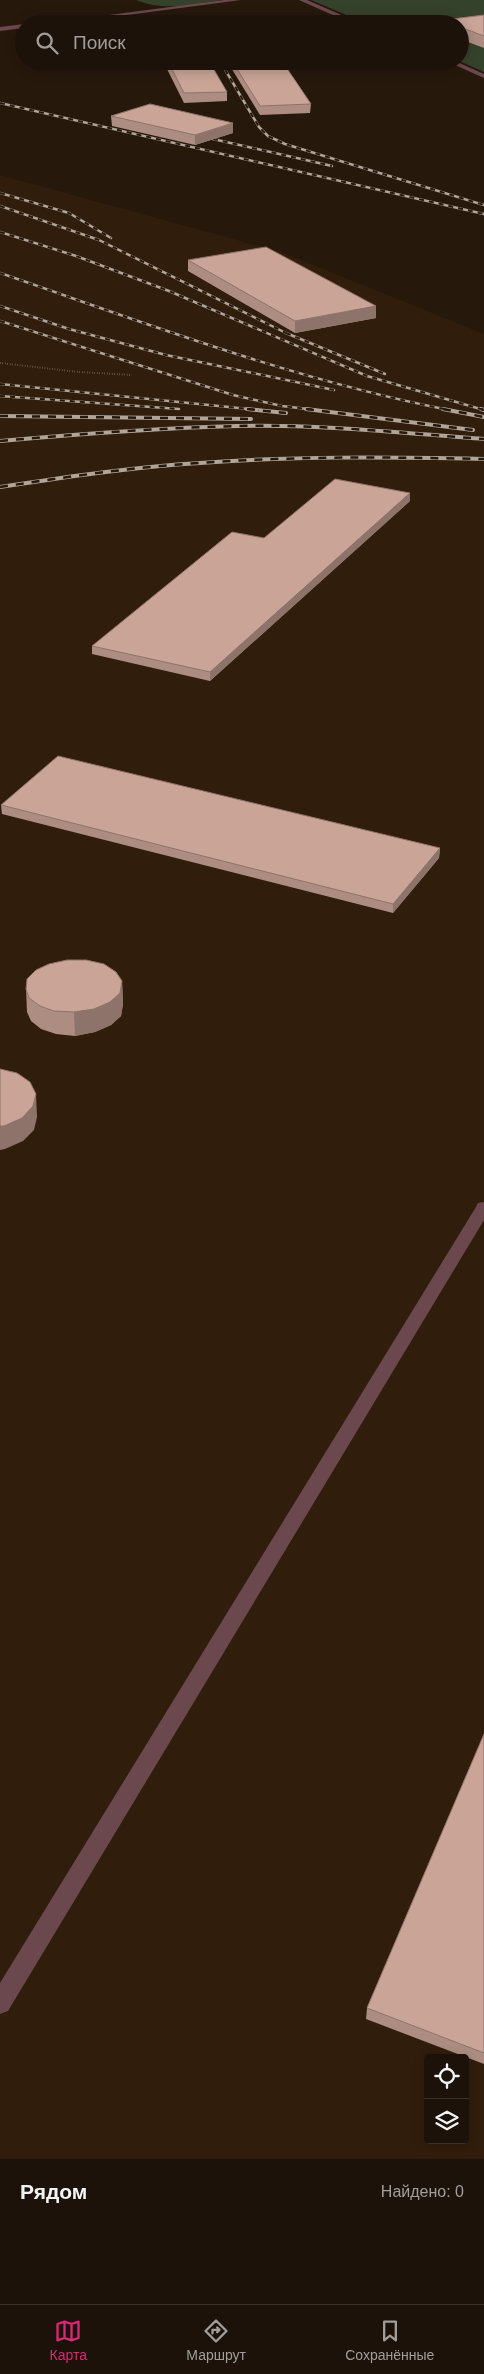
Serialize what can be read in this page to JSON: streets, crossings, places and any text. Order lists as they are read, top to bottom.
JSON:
{
  "page": {
    "search": "Поиск",
    "heading": ["Рядом", "Найдено: 0"],
    "nav": ["Карта", "Маршрут", "Сохранённые"]
  }
}
